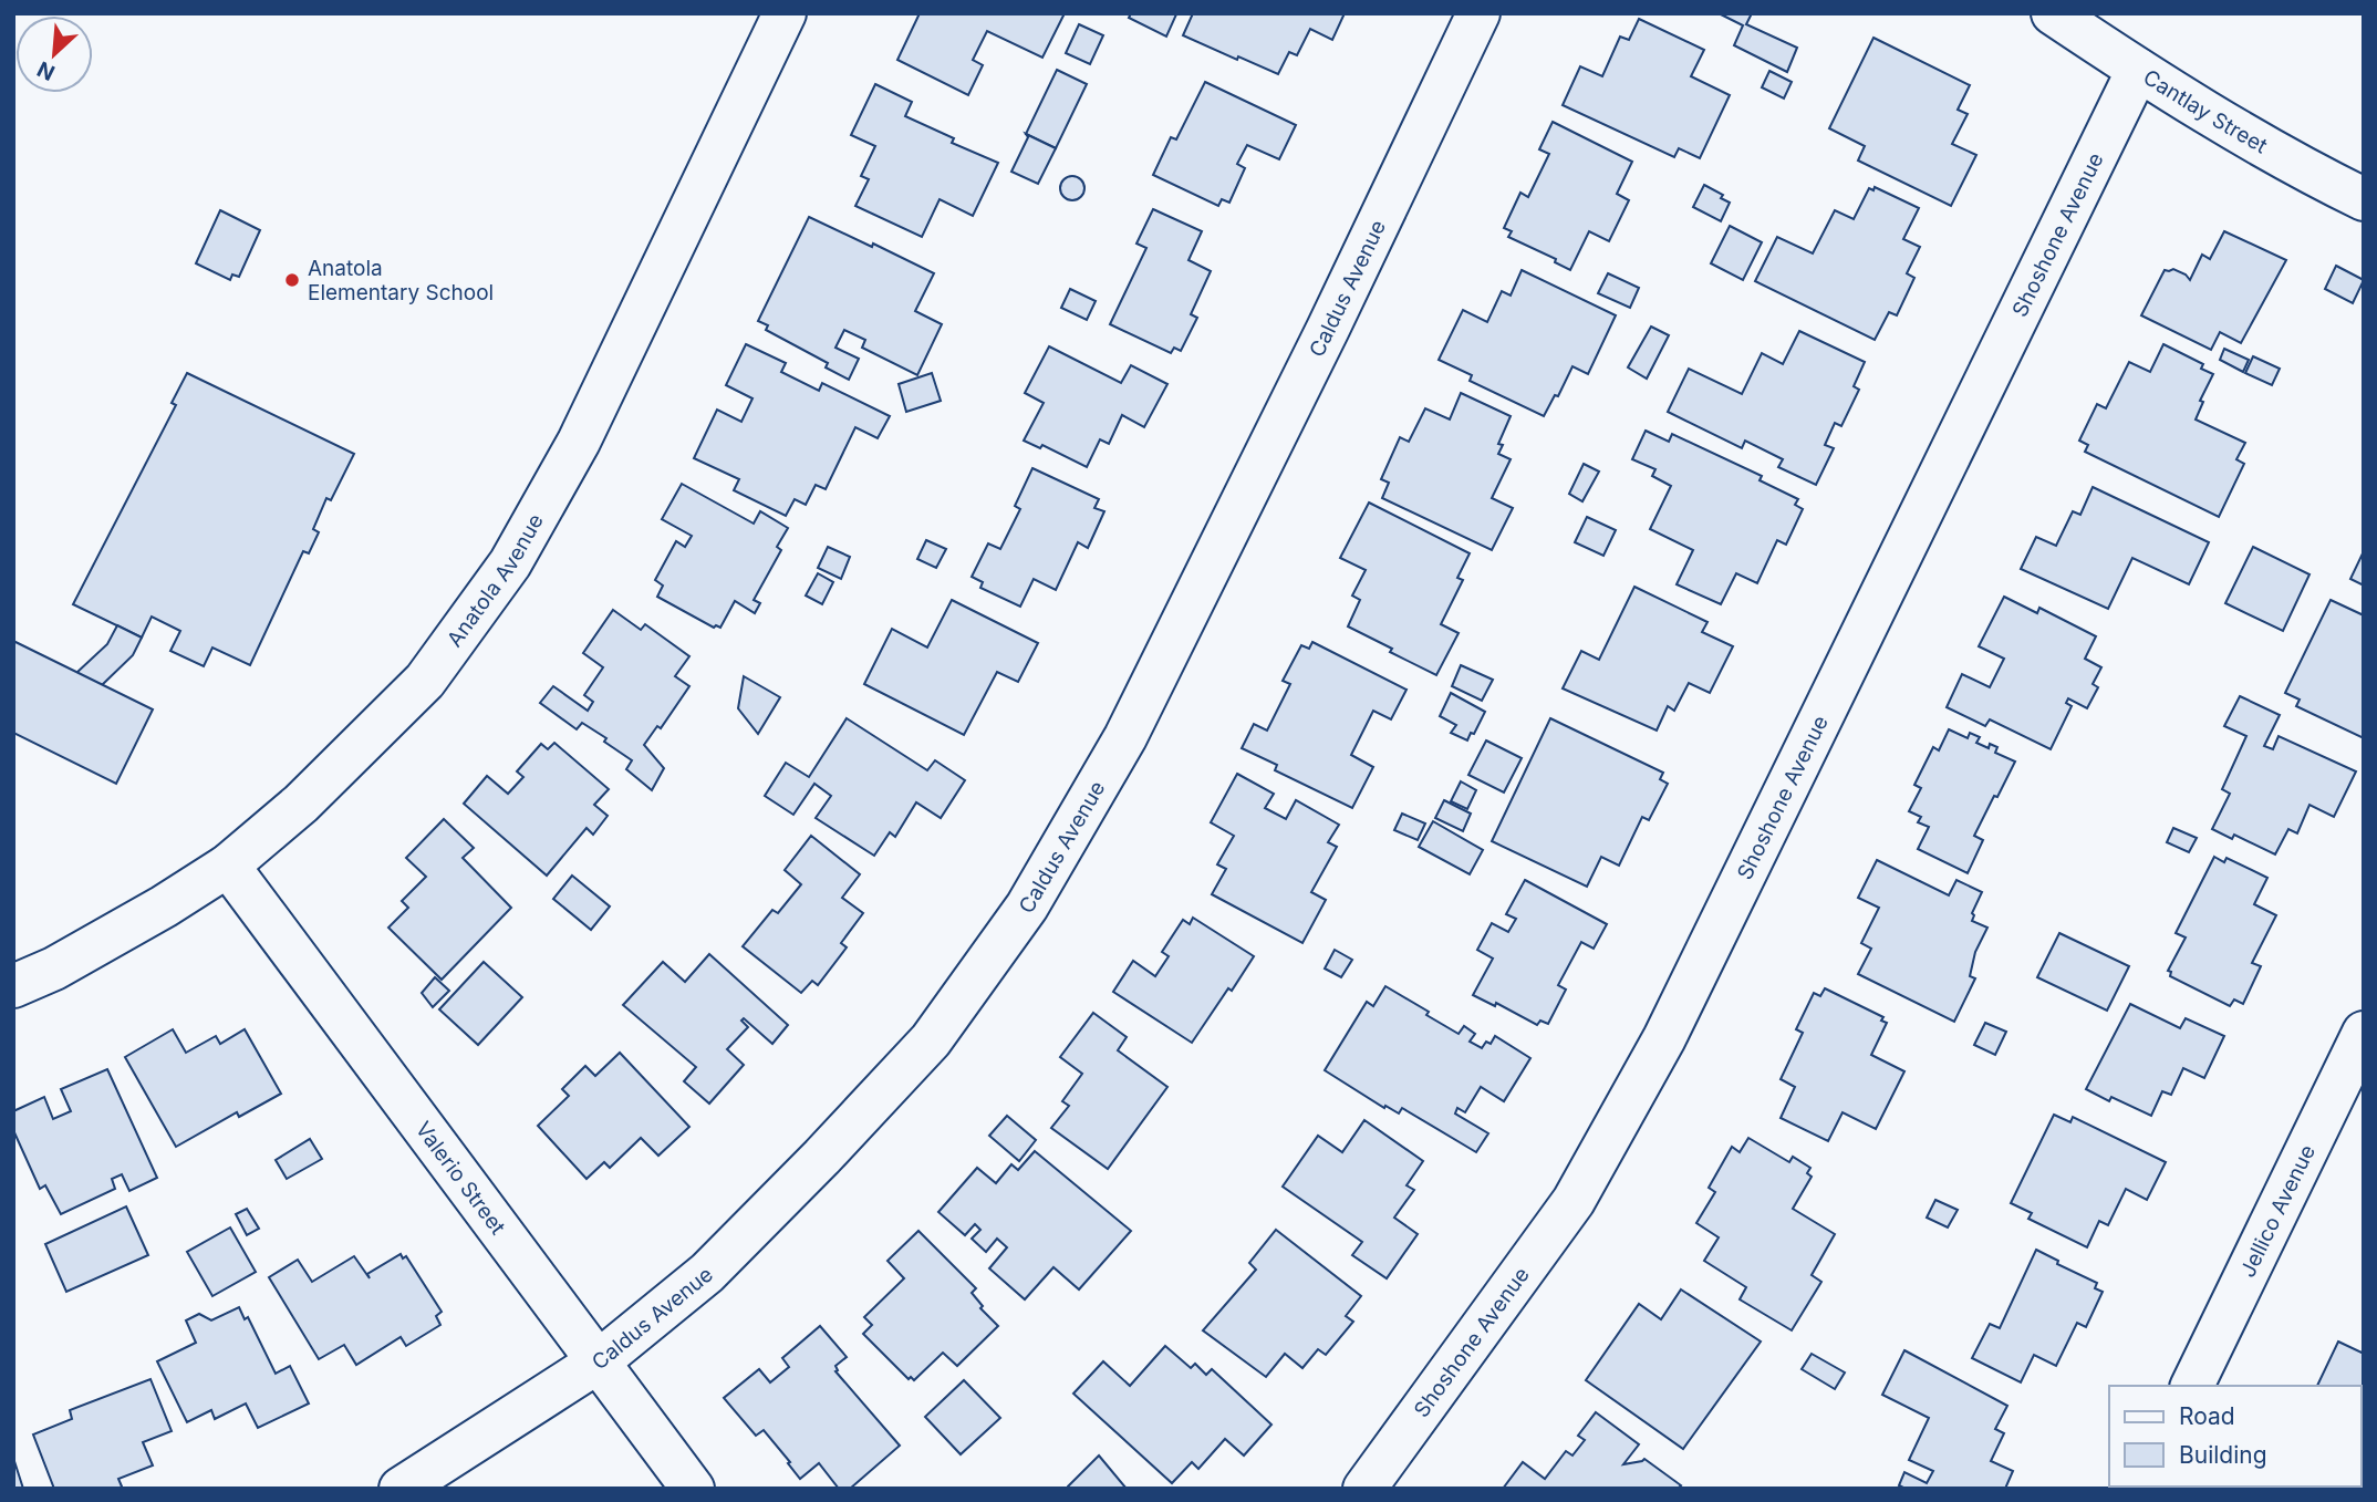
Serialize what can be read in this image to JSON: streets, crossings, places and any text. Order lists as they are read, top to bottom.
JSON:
{
  "streets": {
    "street": [
      "Cantlay Street",
      "Shoshone Avenue",
      "Caldus Avenue",
      "Anatola Avenue",
      "Valerio Street",
      "Jellico Avenue"
    ]
  },
  "crossings": [
    ["Cantlay Street", "Shoshone Avenue"],
    ["Caldus Avenue", "Valerio Street"],
    ["Anatola Avenue", "Valerio Street"]
  ],
  "places": ["Anatola Elementary School"],
  "legend": ["Road", "Building"],
  "north": "bottom left"
}
